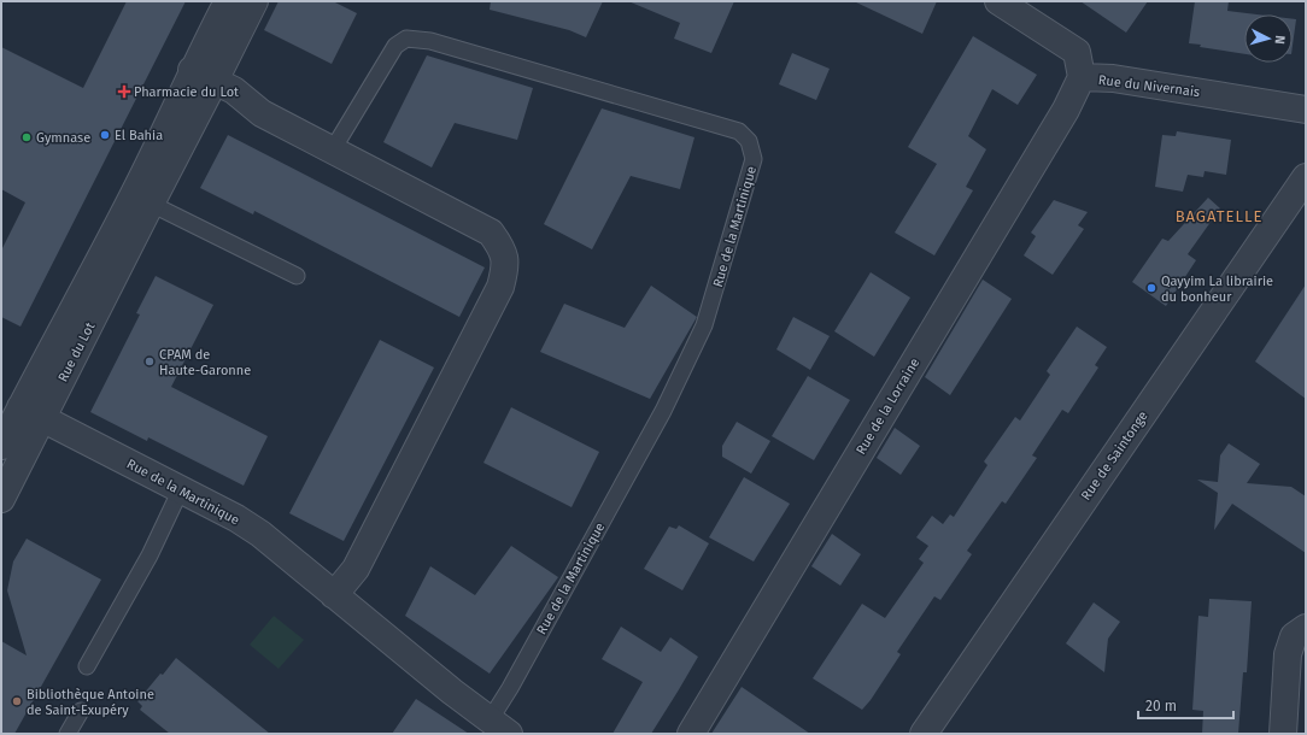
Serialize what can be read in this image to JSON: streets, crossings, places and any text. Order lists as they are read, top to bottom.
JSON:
{
  "streets": {
    "street": [
      "Rue du Nivernais",
      "Rue de la Martinique",
      "Rue du Lot",
      "Rue de la Lorraine",
      "Rue de Saintonge"
    ]
  },
  "crossings": [
    ["Rue du Nivernais", "Rue de la Lorraine"],
    ["Rue de la Martinique", "Rue du Lot"]
  ],
  "districts": ["BAGATELLE"],
  "places": {
    "health": ["Pharmacie du Lot"],
    "other": [
      "El Bahia",
      "Gymnase",
      "Qayyim La librairie du bonheur",
      "CPAM de Haute-Garonne",
      "Bibliothèque Antoine de Saint-Exupéry"
    ]
  },
  "scale_bar": "20 m",
  "north": "right"
}
